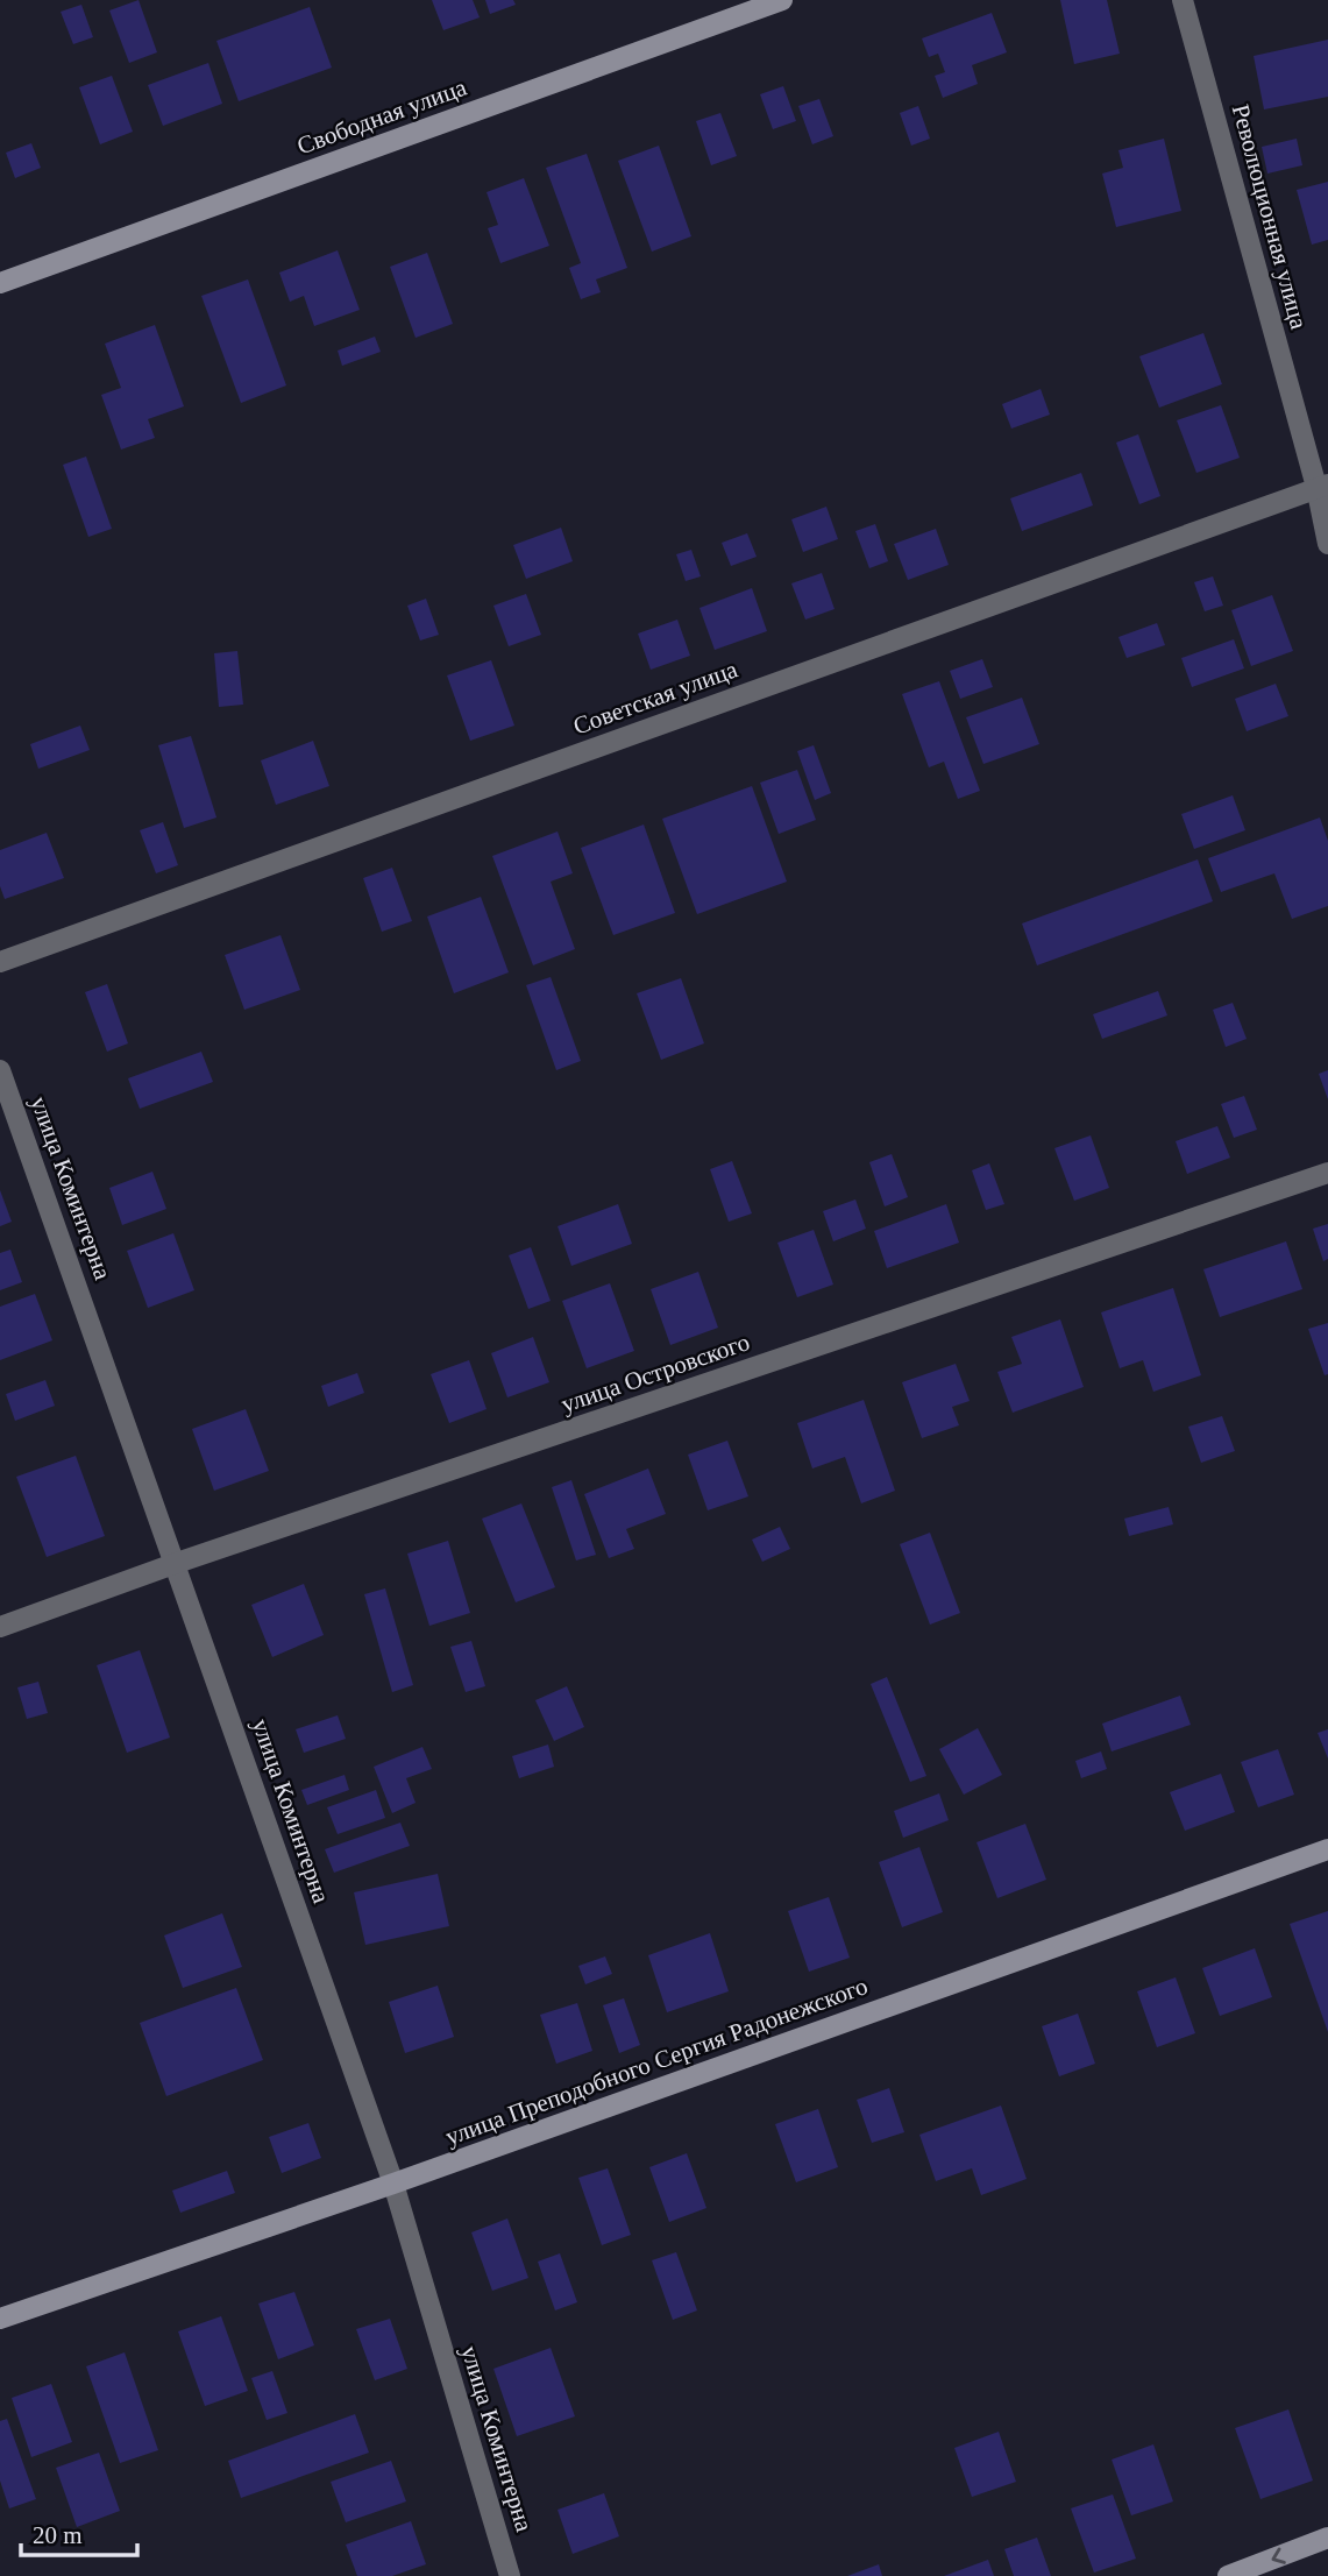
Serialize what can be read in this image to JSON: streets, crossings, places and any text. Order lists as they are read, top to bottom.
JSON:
{
  "streets": {
    "street": [
      "Свободная улица",
      "Революционная улица",
      "Советская улица",
      "улица Коминтерна",
      "улица Островского",
      "улица Преподобного Сергия Радонежского"
    ]
  },
  "crossings": [
    ["Революционная улица", "Советская улица"],
    ["улица Коминтерна", "улица Островского"],
    ["улица Коминтерна", "улица Преподобного Сергия Радонежского"]
  ],
  "scale_bar": "20 m"
}
